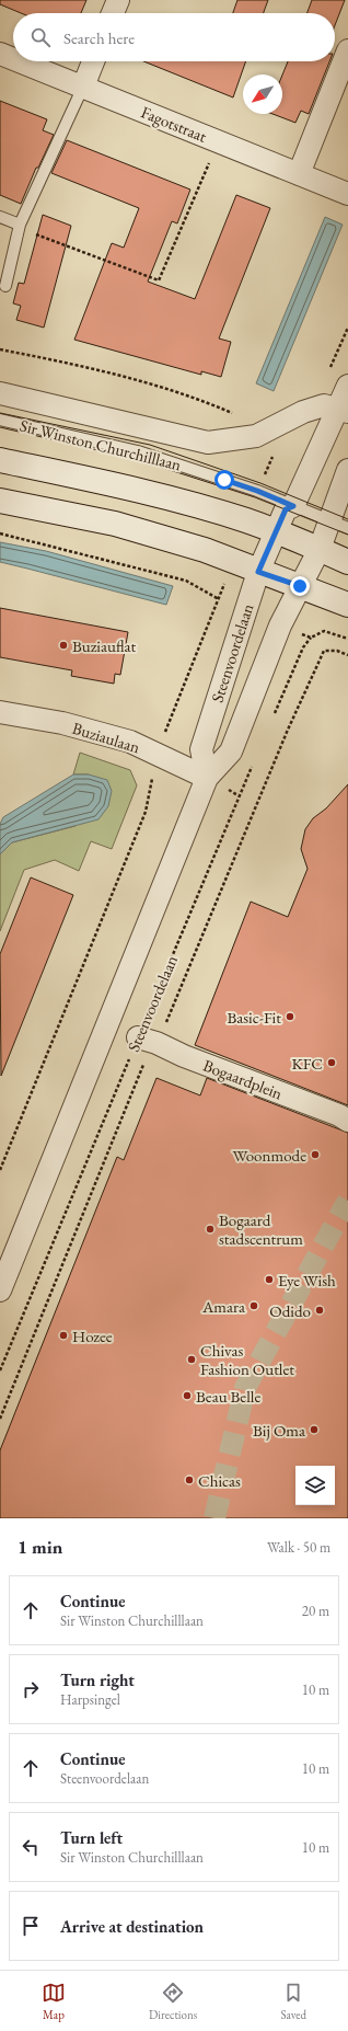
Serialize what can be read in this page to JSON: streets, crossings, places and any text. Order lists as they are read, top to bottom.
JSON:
{
  "streets": {
    "street": [
      "Fagotstraat",
      "Sir Winston Churchilllaan",
      "Steenvoordelaan",
      "Buziaulaan",
      "Bogaardplein"
    ]
  },
  "crossings": [
    ["Sir Winston Churchilllaan", "Steenvoordelaan"],
    ["Steenvoordelaan", "Buziaulaan"],
    ["Steenvoordelaan", "Bogaardplein"]
  ],
  "places": [
    "Buziauflat",
    "Basic-Fit",
    "KFC",
    "Woonmode",
    "Bogaard stadscentrum",
    "Eye Wish",
    "Amara",
    "Odido",
    "Hozee",
    "Chivas Fashion Outlet",
    "Beau Belle",
    "Bij Oma",
    "Chicas"
  ],
  "north": "bottom left",
  "page": {
    "search": "Search here",
    "heading": ["1 min", "Walk · 50 m"],
    "list": [
      ["Continue", "Sir Winston Churchilllaan", "20 m"],
      ["Turn right", "Harpsingel", "10 m"],
      ["Continue", "Steenvoordelaan", "10 m"],
      ["Turn left", "Sir Winston Churchilllaan", "10 m"],
      "Arrive at destination"
    ],
    "nav": ["Map", "Directions", "Saved"]
  }
}
